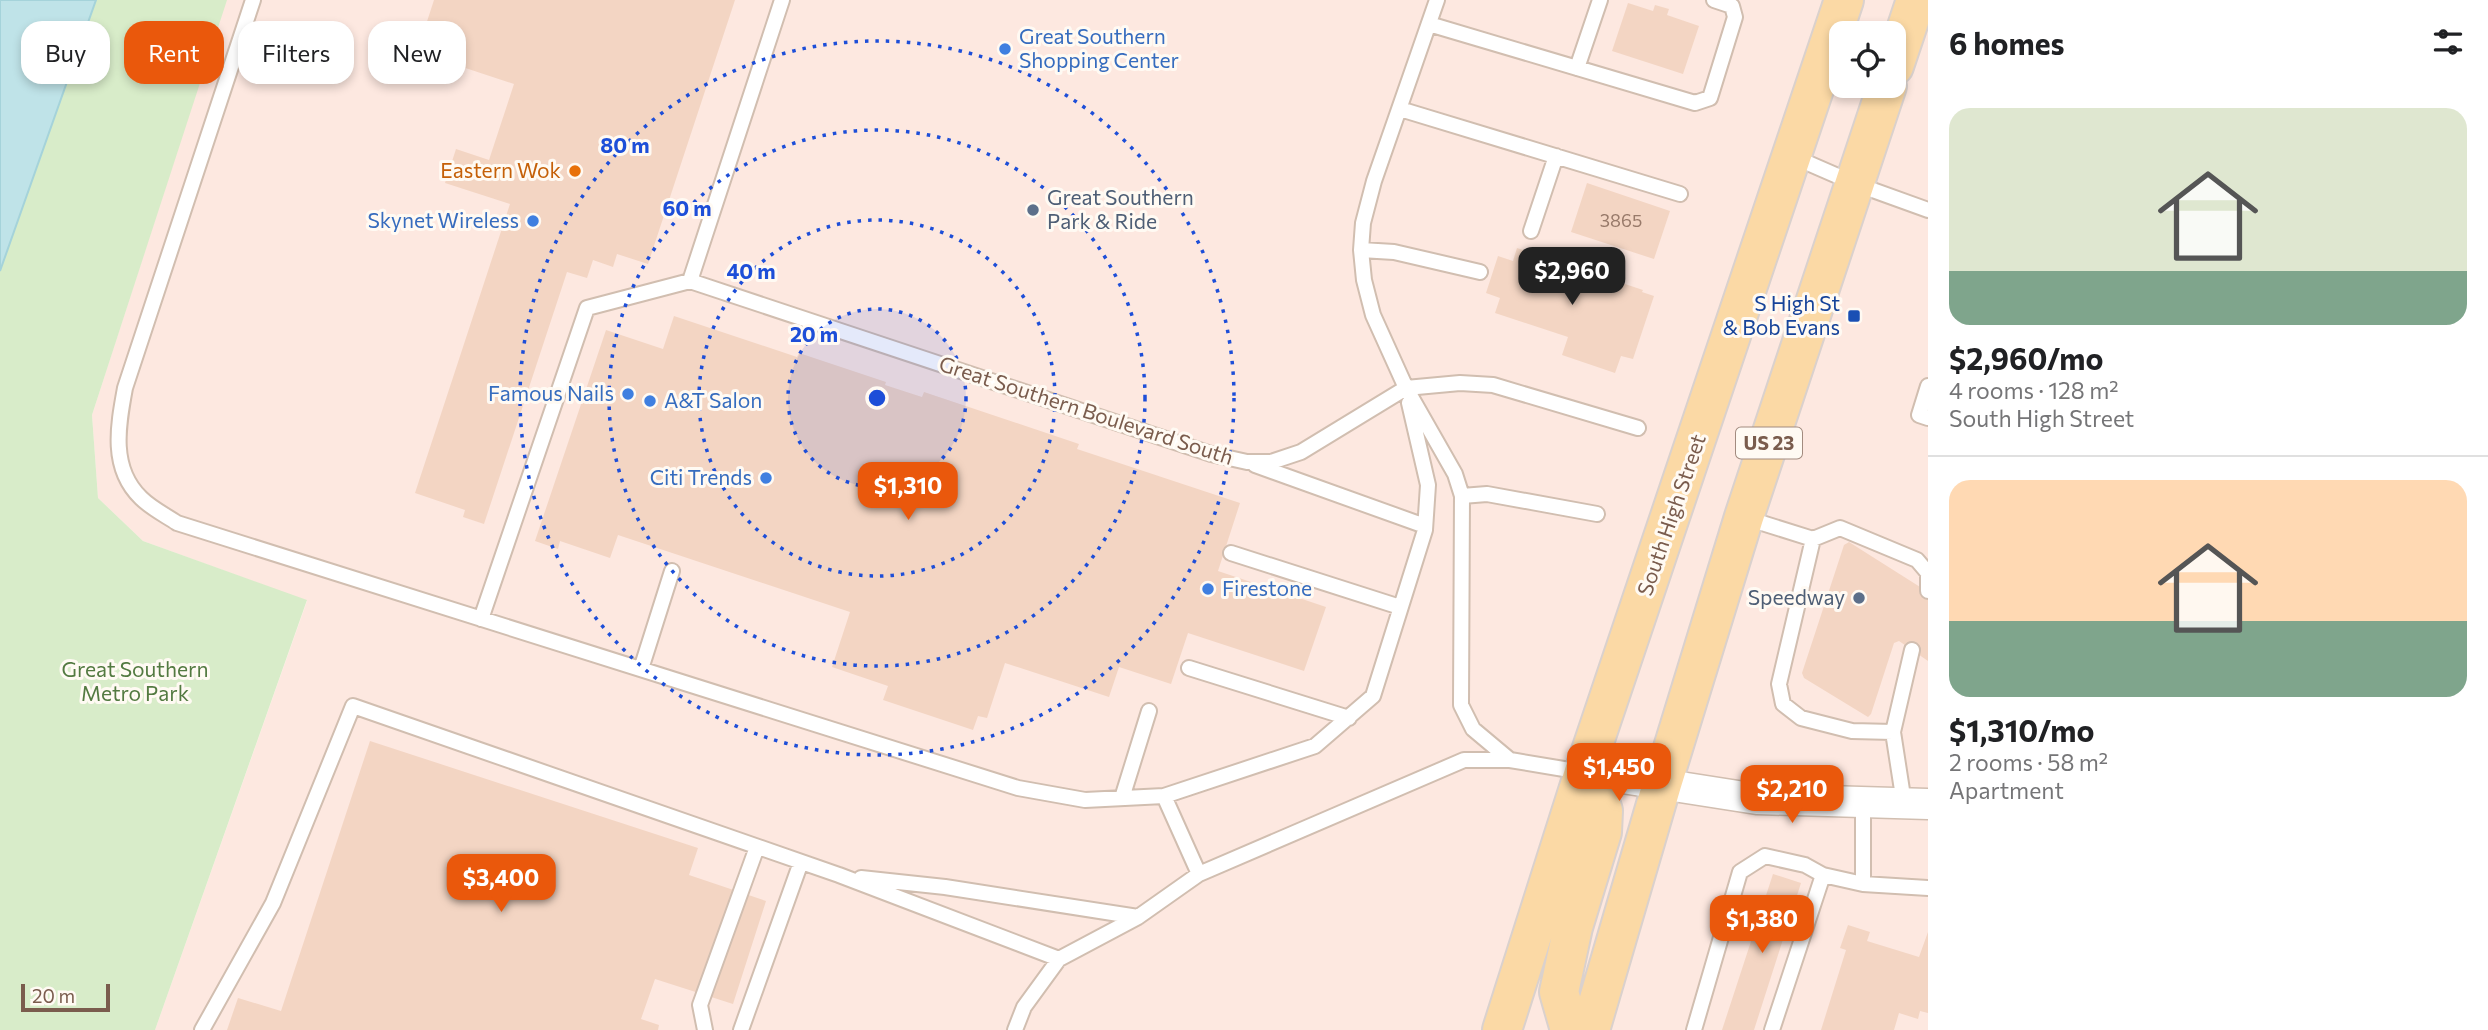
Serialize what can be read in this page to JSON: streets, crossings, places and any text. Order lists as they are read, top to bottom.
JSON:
{
  "streets": {
    "main road": ["US 23", "South High Street"],
    "lane": ["Great Southern Boulevard South"]
  },
  "parks": ["Great Southern Metro Park"],
  "places": {
    "other": [
      "Great Southern Shopping Center",
      "Eastern Wok",
      "Great Southern Park & Ride",
      "Skynet Wireless",
      "Famous Nails",
      "A&T Salon",
      "Citi Trends",
      "Firestone",
      "Speedway"
    ],
    "transit": ["S High St & Bob Evans"]
  },
  "house_numbers": ["3865"],
  "scale_bar": "20 m",
  "page": {
    "heading": "6 homes",
    "chip": [
      "Buy",
      "Rent",
      "Filters",
      "New"
    ],
    "list": [
      {
        "name": "$2,960/mo",
        "note": "4 rooms · 128 m² · South High Street"
      },
      {
        "name": "$1,310/mo",
        "note": "2 rooms · 58 m² · Apartment"
      }
    ],
    "price": [
      "$2,960",
      "$1,310",
      "$1,450",
      "$2,210",
      "$3,400",
      "$1,380"
    ],
    "scale": "20 m"
  },
  "rings": [
    "80 m",
    "60 m",
    "40 m",
    "20 m"
  ]
}
